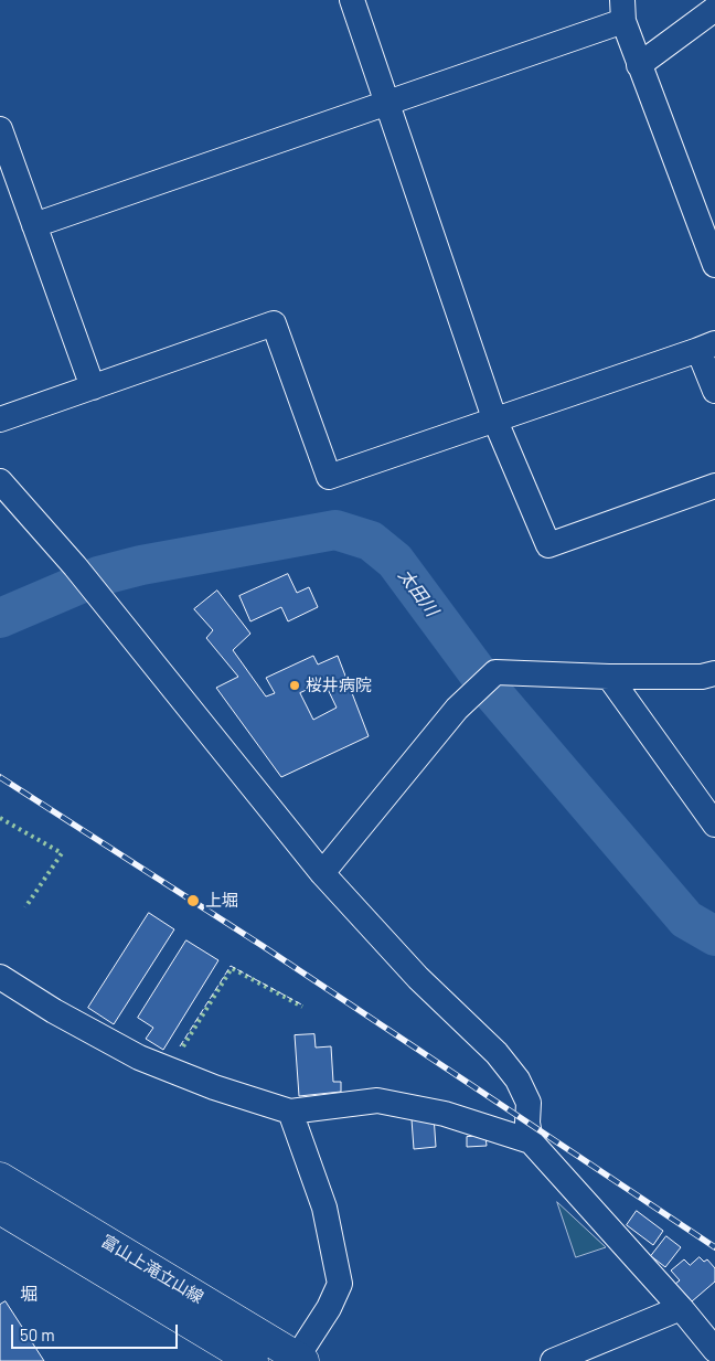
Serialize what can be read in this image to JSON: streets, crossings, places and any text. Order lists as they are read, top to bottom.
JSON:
{
  "streets": {
    "main road": ["富山上滝立山線"]
  },
  "districts": ["堀"],
  "water": ["太田川"],
  "places": ["桜井病院", "上堀"],
  "scale_bar": "50 m"
}
